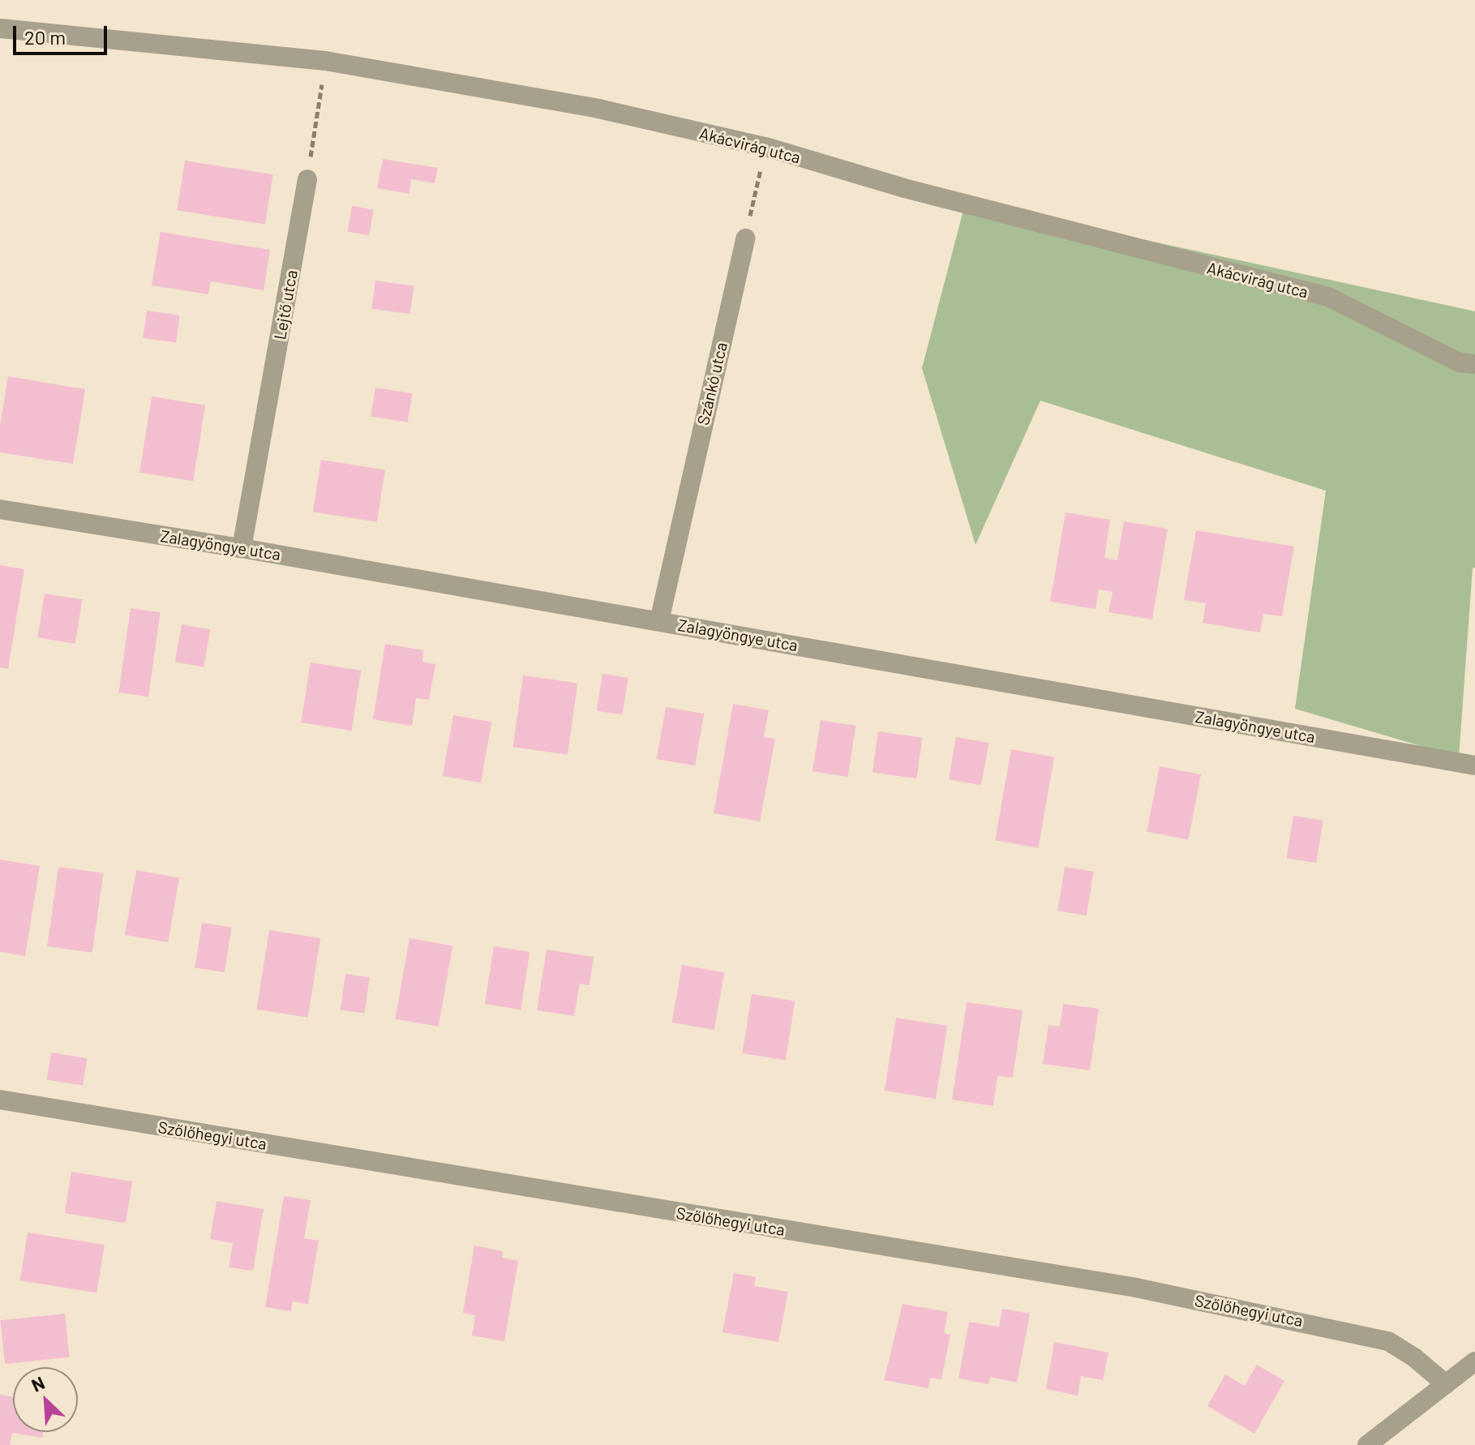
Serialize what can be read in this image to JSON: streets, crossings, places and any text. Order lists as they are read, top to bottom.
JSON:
{
  "streets": {
    "street": [
      "Akácvirág utca",
      "Lejtő utca",
      "Szánkó utca",
      "Zalagyöngye utca",
      "Szőlőhegyi utca"
    ]
  },
  "crossings": [
    ["Lejtő utca", "Zalagyöngye utca"],
    ["Szánkó utca", "Zalagyöngye utca"]
  ],
  "scale_bar": "20 m",
  "north": "top left"
}
